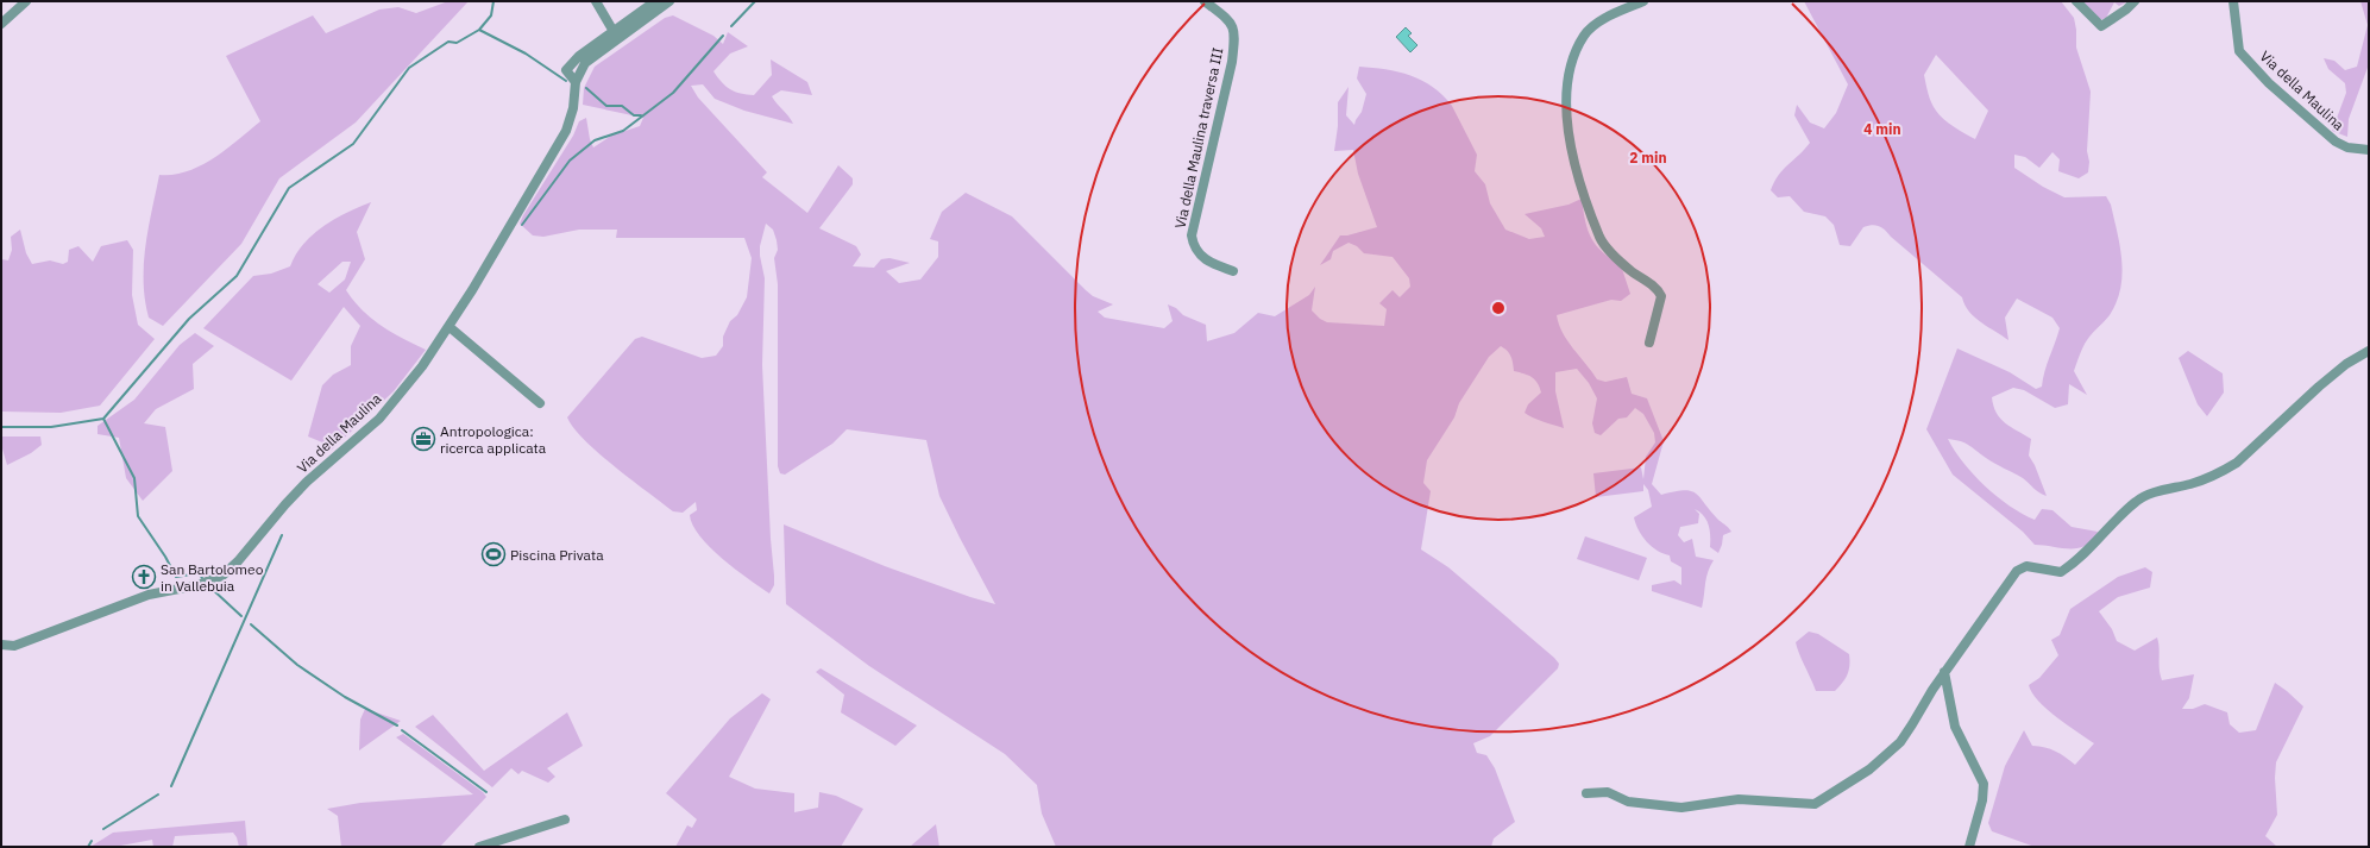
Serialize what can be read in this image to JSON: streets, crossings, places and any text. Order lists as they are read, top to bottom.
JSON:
{
  "streets": {
    "street": ["Via della Maulina", "Via della Maulina traversa III"]
  },
  "places": {
    "office": ["Antropologica: ricerca applicata"],
    "sports": ["Piscina Privata"],
    "church": ["San Bartolomeo in Vallebuia"]
  },
  "rings": ["4 min", "2 min"]
}
